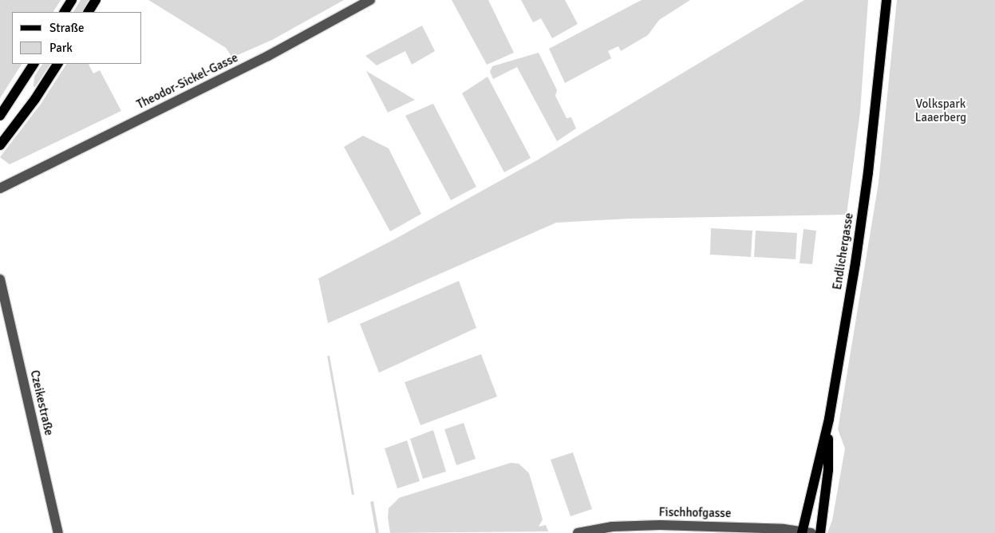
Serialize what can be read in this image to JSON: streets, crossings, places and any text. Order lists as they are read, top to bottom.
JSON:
{
  "streets": {
    "main road": ["Endlichergasse"],
    "street": ["Theodor-Sickel-Gasse", "Czeikestraße", "Fischhofgasse"]
  },
  "crossings": [
    ["Endlichergasse", "Fischhofgasse"]
  ],
  "parks": ["Volkspark Laaerberg"],
  "legend": ["Straße", "Park"]
}
